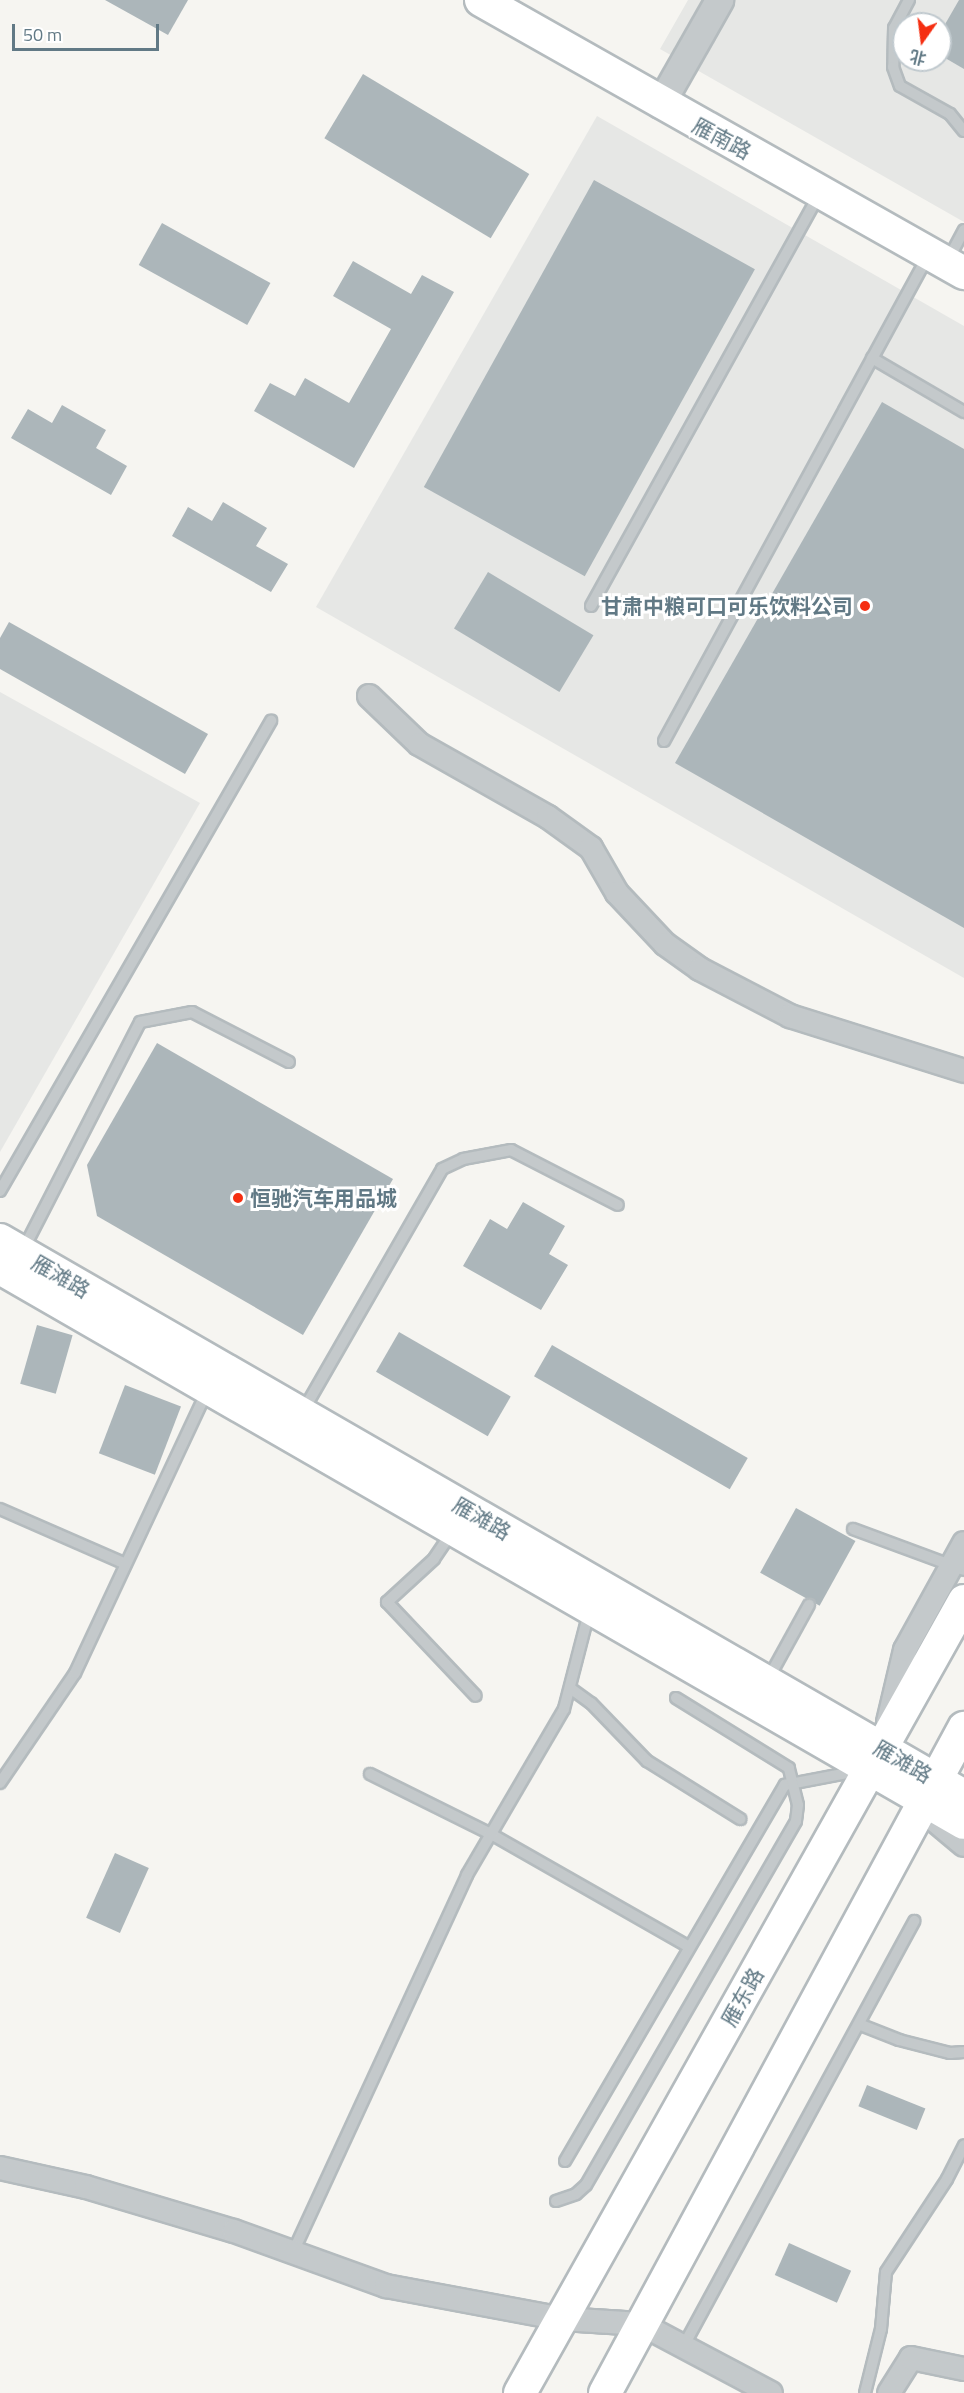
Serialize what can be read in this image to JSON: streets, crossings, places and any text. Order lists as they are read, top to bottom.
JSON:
{
  "streets": {
    "main road": ["雁南路", "雁滩路", "雁东路"]
  },
  "crossings": [
    ["雁滩路", "雁东路"]
  ],
  "places": ["甘肃中粮可口可乐饮料公司", "恒驰汽车用品城"],
  "scale_bar": "50 m",
  "north": "bottom"
}
